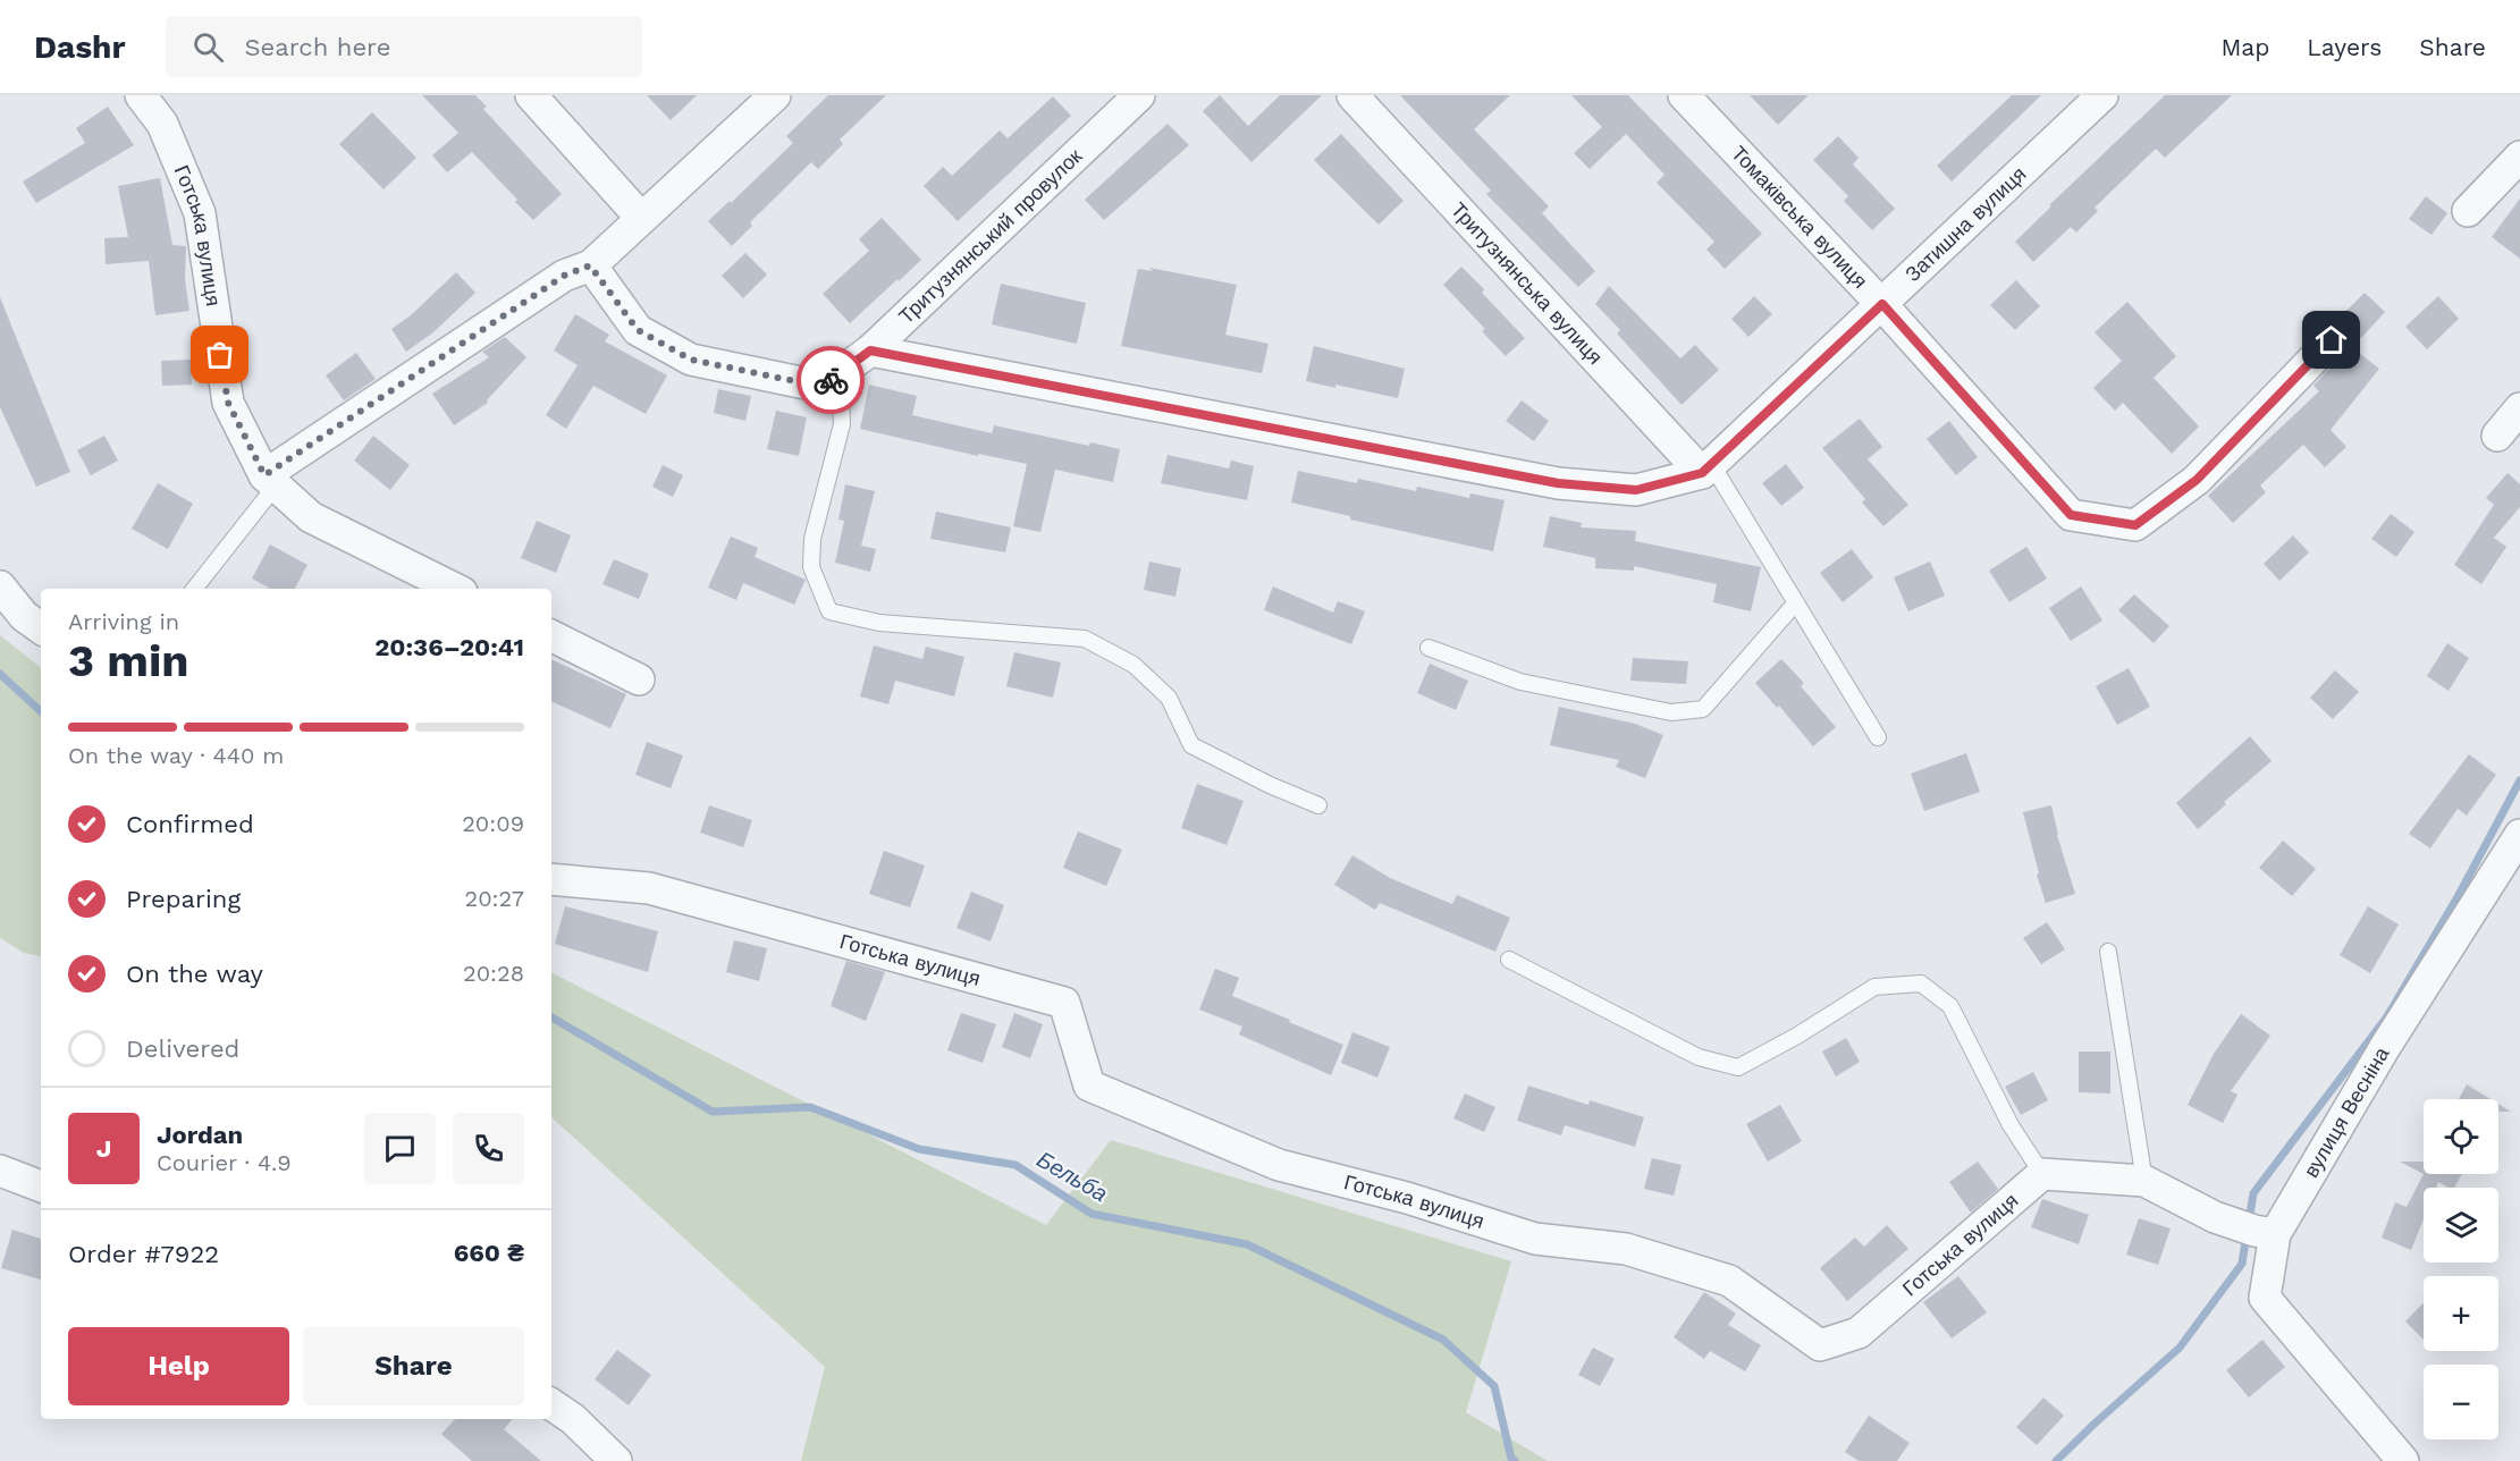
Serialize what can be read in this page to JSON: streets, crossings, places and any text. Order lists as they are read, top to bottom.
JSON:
{
  "streets": {
    "street": [
      "Томаківська вулиця",
      "Затишна вулиця",
      "Готська вулиця",
      "Тритузнянський провулок",
      "Тритузнянська вулиця",
      "вулиця Весніна"
    ]
  },
  "crossings": [
    ["Томаківська вулиця", "Затишна вулиця"],
    ["Затишна вулиця", "Тритузнянський провулок"],
    ["Затишна вулиця", "Тритузнянська вулиця"]
  ],
  "water": ["Бельба"],
  "page": {
    "header": "Dashr",
    "search": "Search here",
    "nav": ["Map", "Layers", "Share"],
    "heading": ["3 min", "Arriving in", "20:36–20:41"],
    "panel": [
      "Jordan",
      "Courier · 4.9",
      "Order #7922",
      "660 ₴"
    ],
    "bar": "On the way · 440 m",
    "list": [
      ["Confirmed", "20:09"],
      ["Preparing", "20:27"],
      ["On the way", "20:28"],
      "Delivered"
    ],
    "map_buttons": ["+", "−"],
    "round": "J",
    "buttons": ["Help", "Share"]
  }
}
